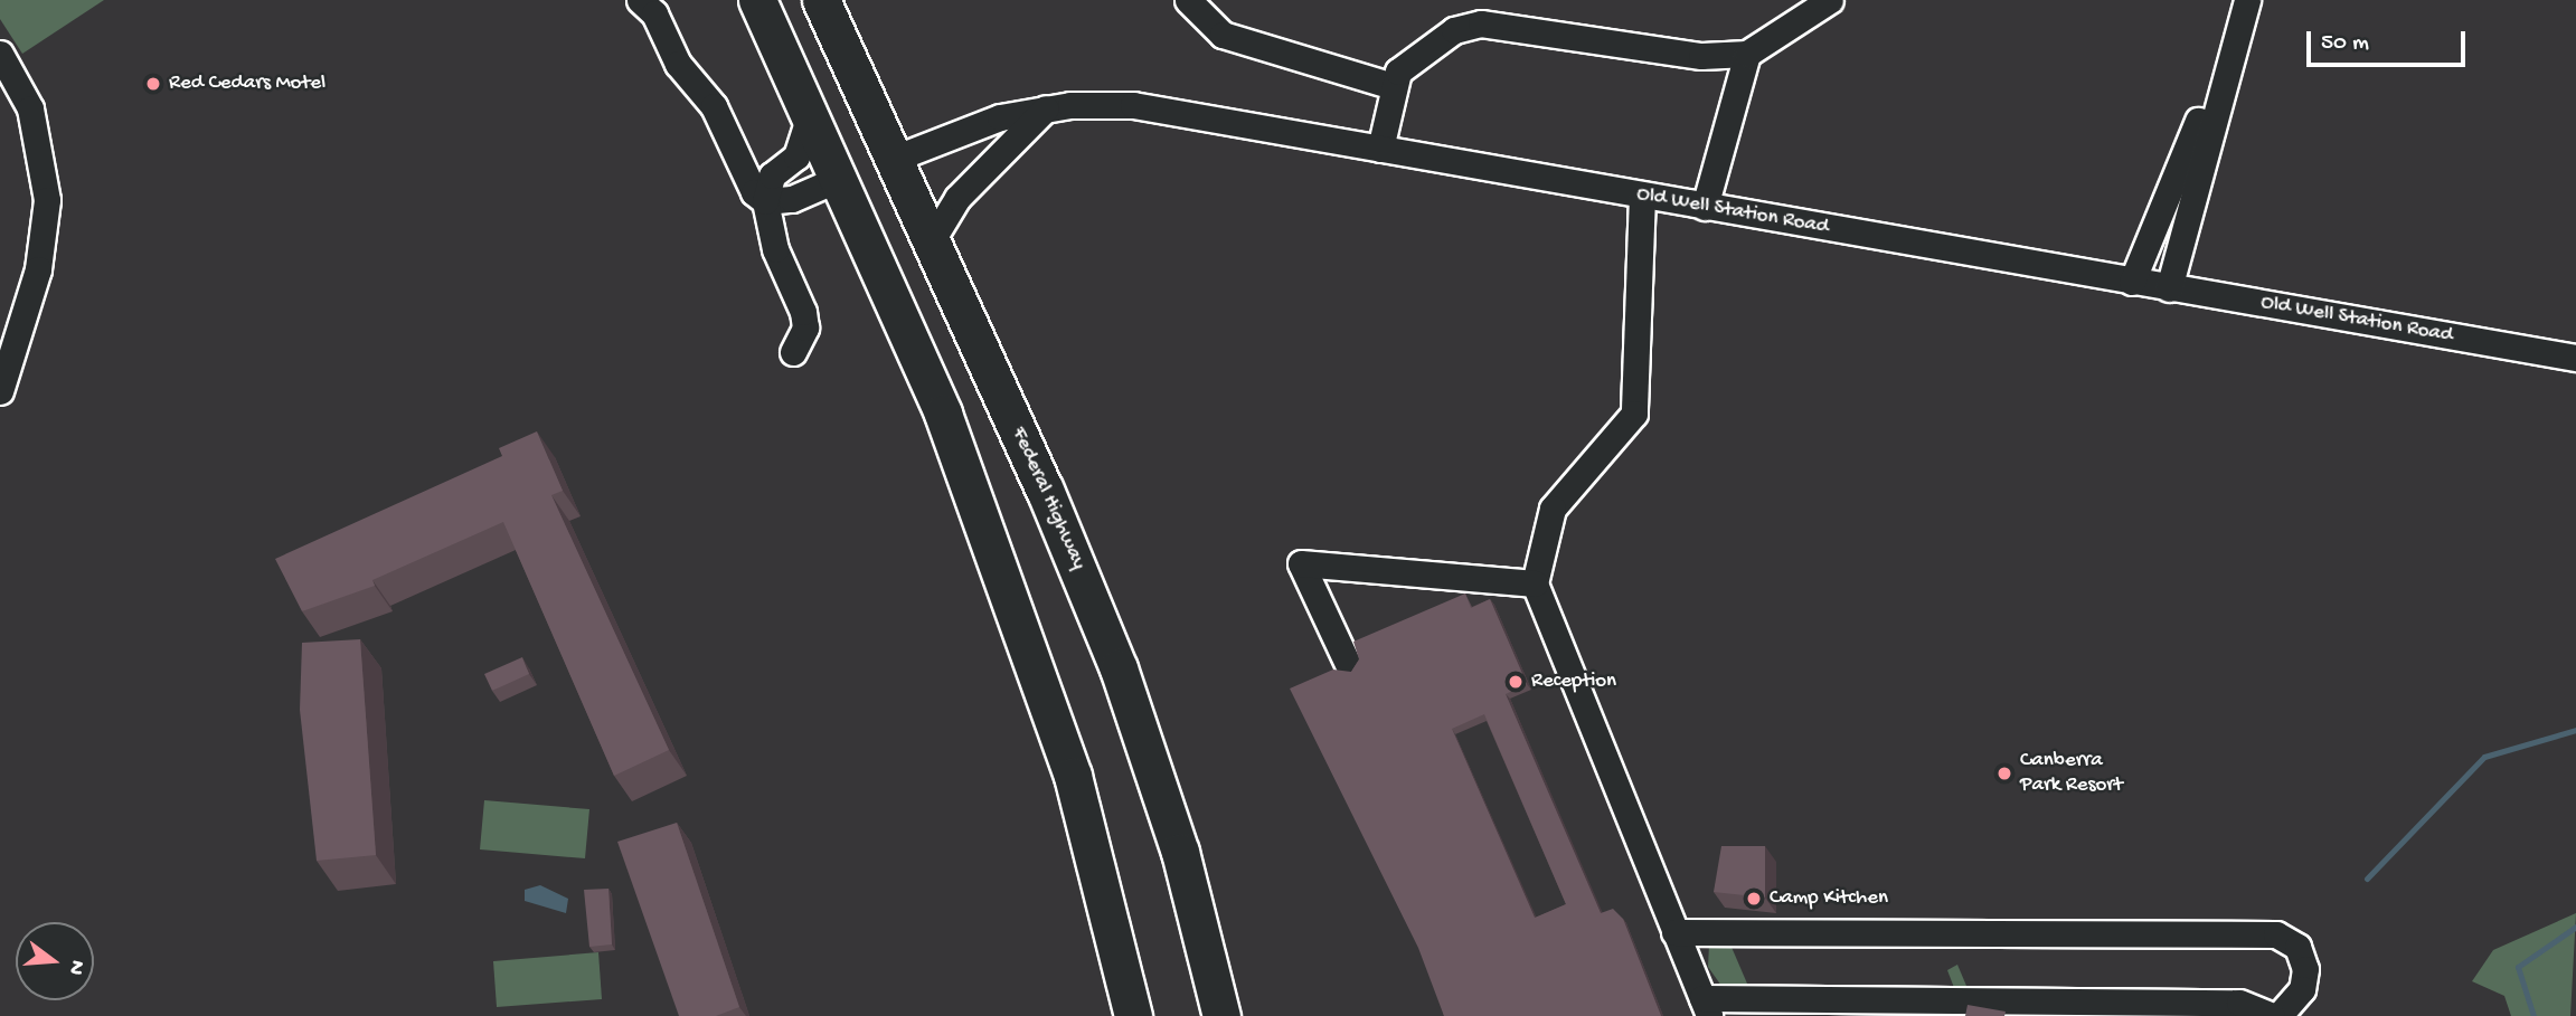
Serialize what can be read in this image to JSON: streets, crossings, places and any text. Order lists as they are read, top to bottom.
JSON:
{
  "streets": {
    "highway": ["Federal Highway"],
    "street": ["Old Well Station Road"]
  },
  "crossings": [
    ["Old Well Station Road", "Federal Highway"]
  ],
  "places": [
    "Red Cedars Motel",
    "Reception",
    "Canberra Park Resort",
    "Camp Kitchen"
  ],
  "scale_bar": "50 m",
  "north": "right"
}
